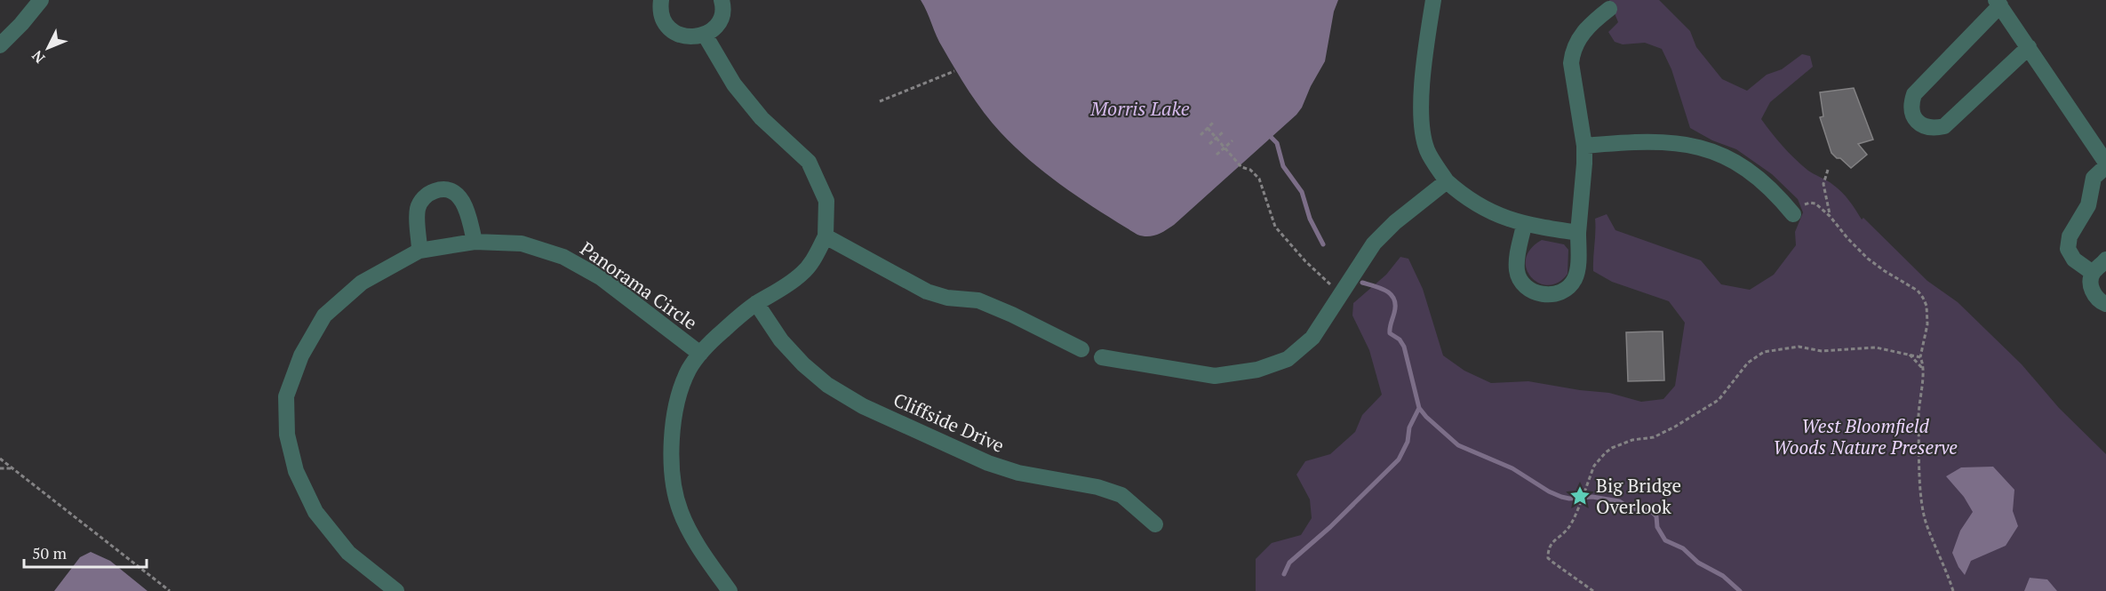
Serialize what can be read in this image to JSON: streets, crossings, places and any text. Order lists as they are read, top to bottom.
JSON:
{
  "streets": {
    "street": ["Panorama Circle", "Cliffside Drive"]
  },
  "water": ["Morris Lake"],
  "parks": ["West Bloomfield Woods Nature Preserve"],
  "places": {
    "place": ["Big Bridge Overlook"]
  },
  "scale_bar": "50 m",
  "north": "bottom left"
}
